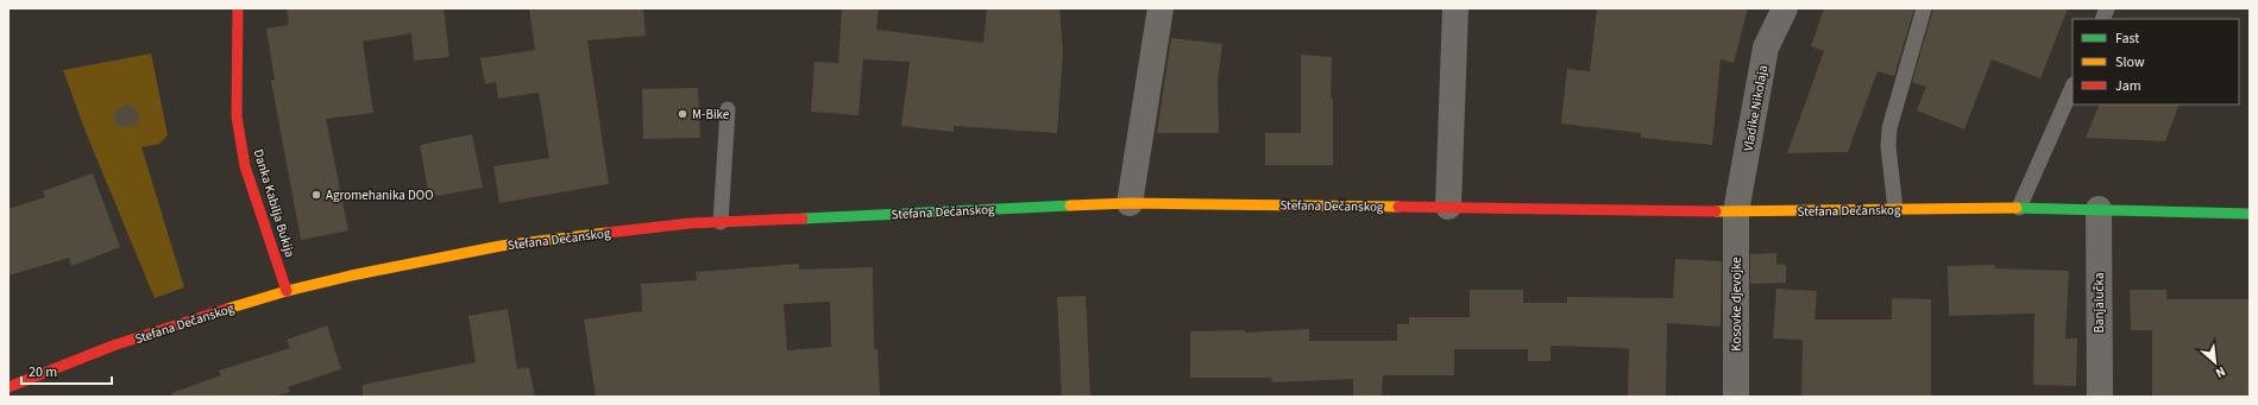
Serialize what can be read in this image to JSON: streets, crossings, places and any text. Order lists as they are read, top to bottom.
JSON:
{
  "streets": {
    "main road": ["Danka Kabilja Bukija", "Stefana Dečanskog"],
    "street": ["Vladike Nikolaja", "Banjalučka", "Kosovke djevojke"]
  },
  "crossings": [
    ["Vladike Nikolaja", "Stefana Dečanskog"],
    ["Vladike Nikolaja", "Kosovke djevojke"],
    ["Danka Kabilja Bukija", "Stefana Dečanskog"],
    ["Stefana Dečanskog", "Banjalučka"],
    ["Stefana Dečanskog", "Kosovke djevojke"]
  ],
  "places": ["M-Bike", "Agromehanika DOO"],
  "legend": ["Fast", "Slow", "Jam"],
  "scale_bar": "20 m",
  "north": "bottom right"
}
